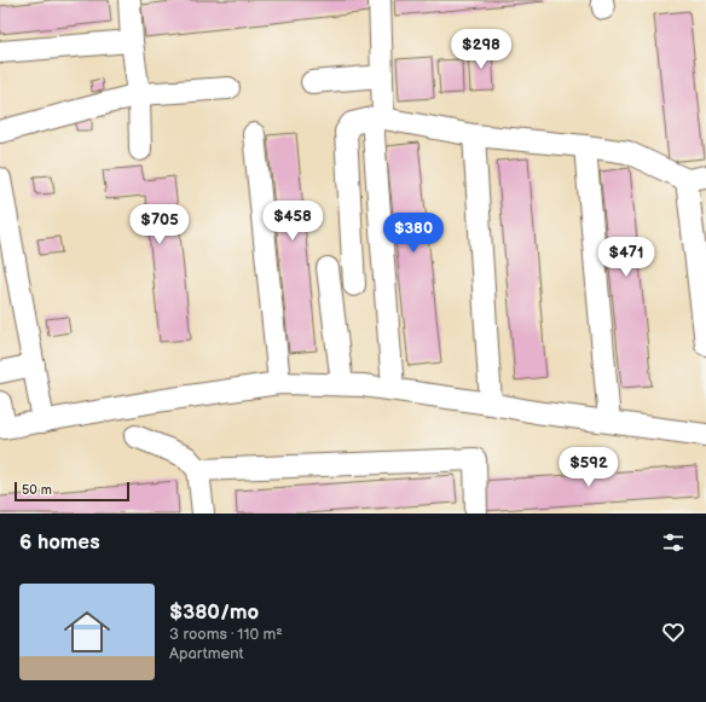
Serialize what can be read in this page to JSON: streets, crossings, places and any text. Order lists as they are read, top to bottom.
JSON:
{
  "scale_bar": "50 m",
  "page": {
    "price": [
      "$298",
      "$458",
      "$705",
      "$380",
      "$471",
      "$592"
    ],
    "scale": "50 m",
    "heading": "6 homes",
    "list": [
      {
        "name": "$380/mo",
        "note": "3 rooms · 110 m² · Apartment"
      }
    ]
  }
}
